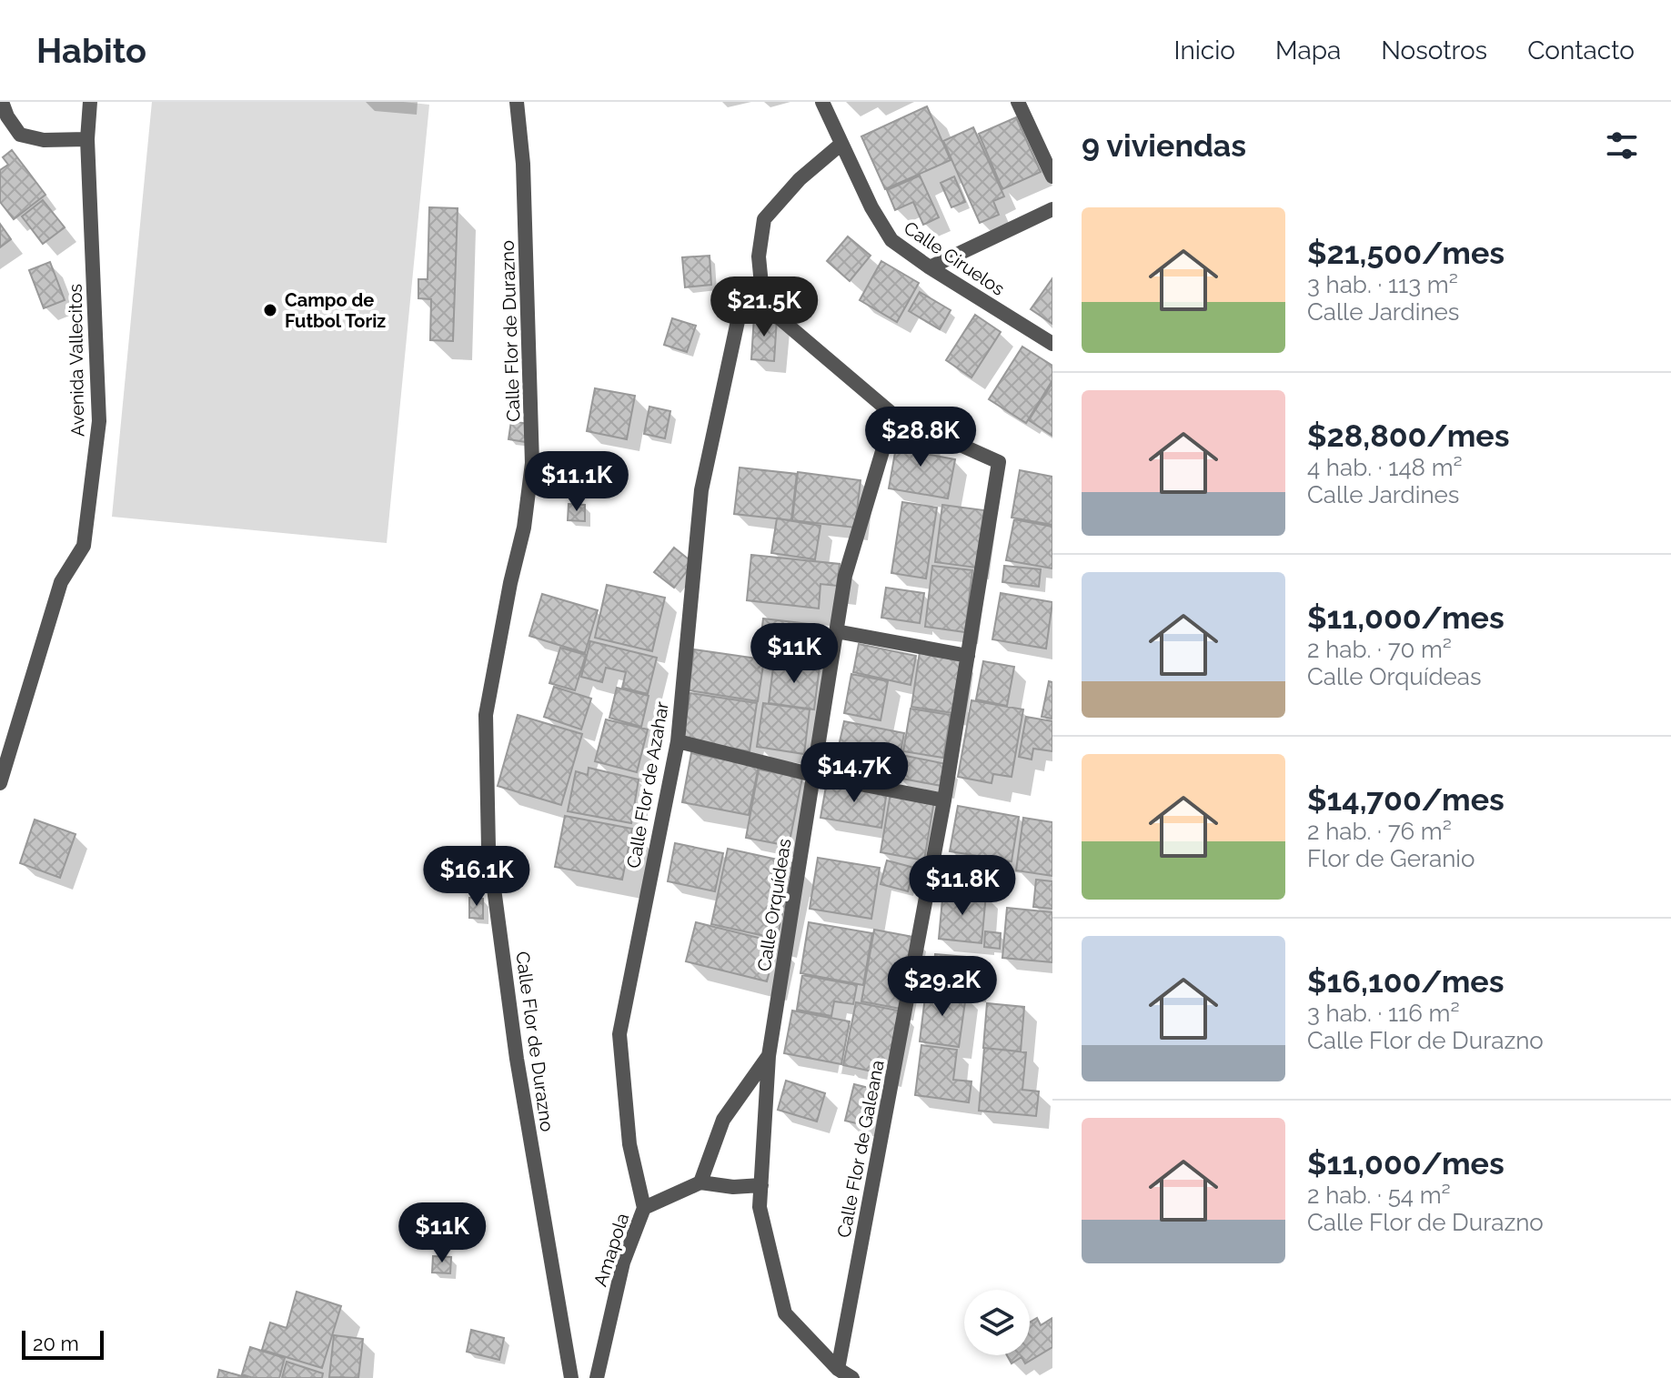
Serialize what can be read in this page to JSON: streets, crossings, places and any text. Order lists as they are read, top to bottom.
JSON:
{
  "streets": {
    "street": [
      "Calle Ciruelos",
      "Calle Flor de Durazno",
      "Avenida Vallecitos",
      "Calle Flor de Azahar",
      "Calle Orquídeas",
      "Calle Flor de Galeana",
      "Amapola"
    ]
  },
  "crossings": [
    ["Calle Flor de Azahar", "Amapola"],
    ["Calle Orquídeas", "Calle Flor de Galeana"]
  ],
  "places": ["Campo de Futbol Toriz"],
  "scale_bar": "20 m",
  "page": {
    "header": "Habito",
    "nav": [
      "Inicio",
      "Mapa",
      "Nosotros",
      "Contacto"
    ],
    "heading": "9 viviendas",
    "list": [
      {
        "name": "$21,500/mes",
        "note": "3 hab. · 113 m² · Calle Jardines"
      },
      {
        "name": "$28,800/mes",
        "note": "4 hab. · 148 m² · Calle Jardines"
      },
      {
        "name": "$11,000/mes",
        "note": "2 hab. · 70 m² · Calle Orquídeas"
      },
      {
        "name": "$14,700/mes",
        "note": "2 hab. · 76 m² · Flor de Geranio"
      },
      {
        "name": "$16,100/mes",
        "note": "3 hab. · 116 m² · Calle Flor de Durazno"
      },
      {
        "name": "$11,000/mes",
        "note": "2 hab. · 54 m² · Calle Flor de Durazno"
      }
    ],
    "price": [
      "$21.5K",
      "$28.8K",
      "$11.1K",
      "$11K",
      "$14.7K",
      "$16.1K",
      "$11.8K",
      "$29.2K",
      "$11K"
    ],
    "scale": "20 m"
  }
}
